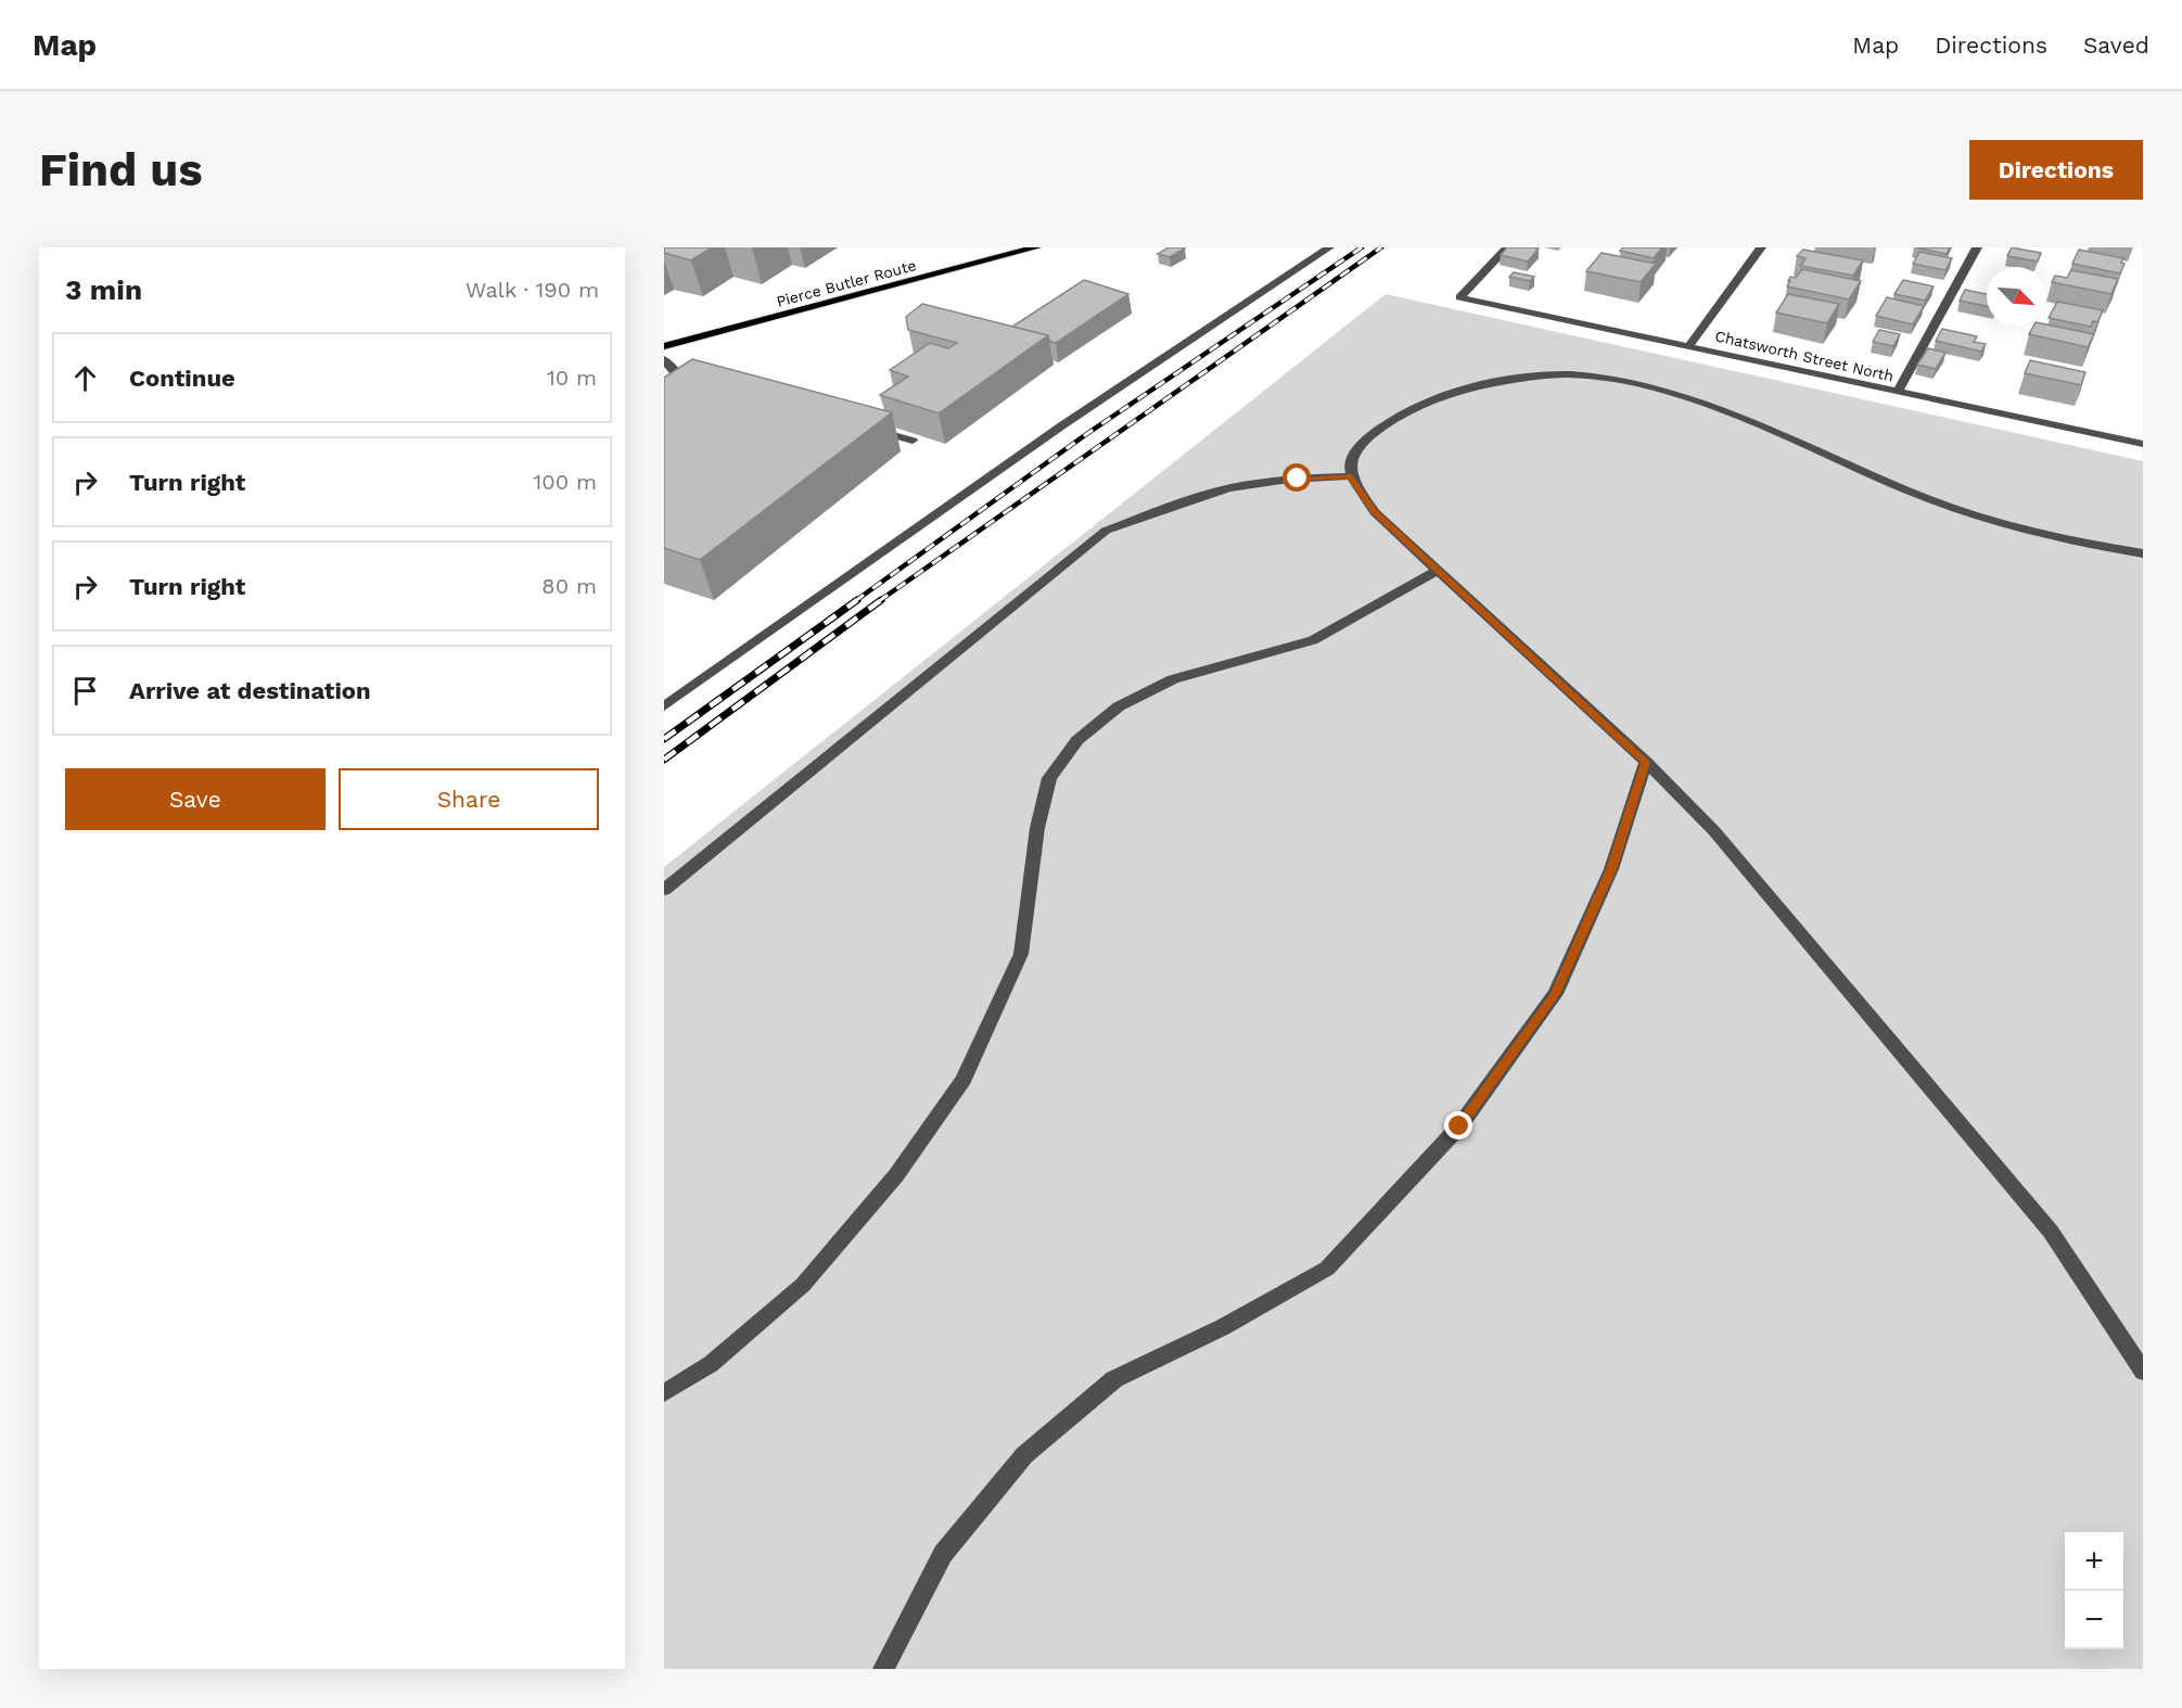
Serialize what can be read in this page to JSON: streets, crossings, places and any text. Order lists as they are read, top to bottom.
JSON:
{
  "streets": {
    "main road": ["Pierce Butler Route"],
    "street": ["Chatsworth Street North"]
  },
  "north": "bottom right",
  "page": {
    "header": "Map",
    "nav": ["Map", "Directions", "Saved"],
    "buttons": [
      "Directions",
      ["Save", "Share"]
    ],
    "title": "Find us",
    "heading": ["3 min", "Walk · 190 m"],
    "list": [
      ["Continue", "10 m"],
      ["Turn right", "100 m"],
      ["Turn right", "80 m"],
      "Arrive at destination"
    ],
    "map_buttons": ["+", "−"]
  }
}
